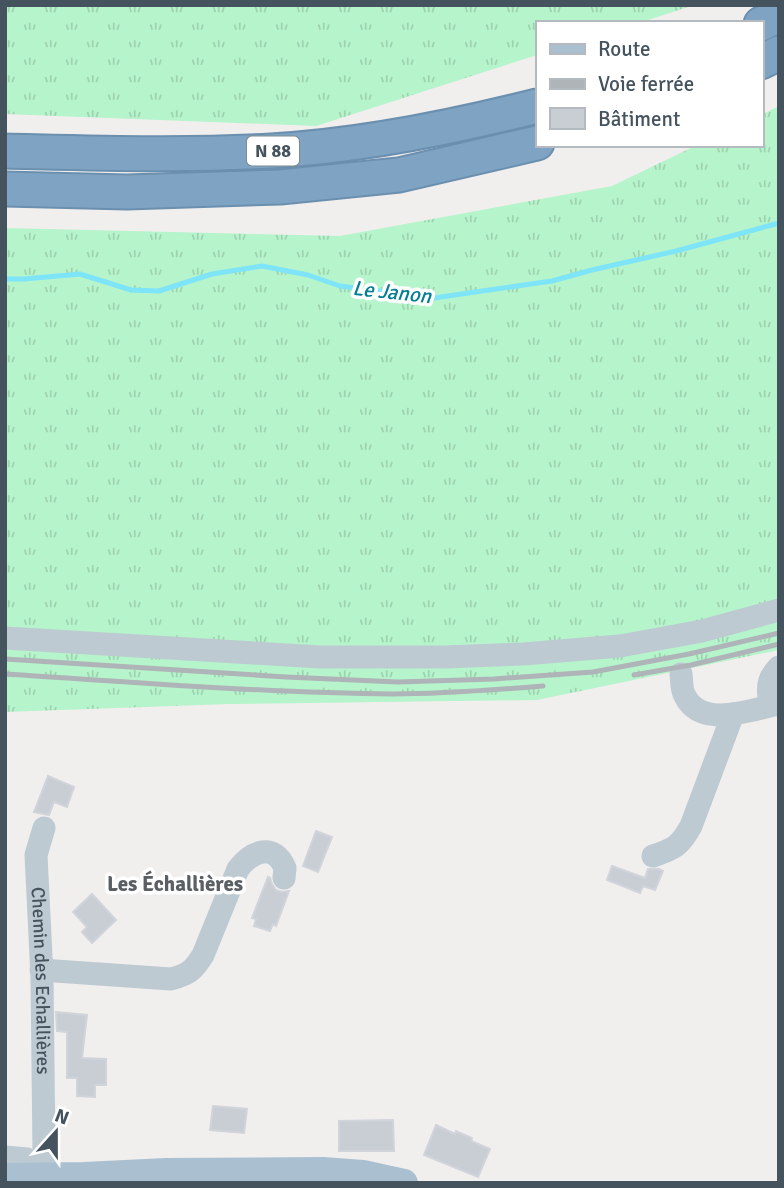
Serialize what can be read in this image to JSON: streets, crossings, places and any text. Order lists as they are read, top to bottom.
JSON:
{
  "streets": {
    "highway": ["N 88"],
    "street": ["Chemin des Echallières"]
  },
  "districts": ["Les Échallières"],
  "water": ["Le Janon"],
  "legend": ["Route", "Voie ferrée", "Bâtiment"],
  "north": "top"
}
